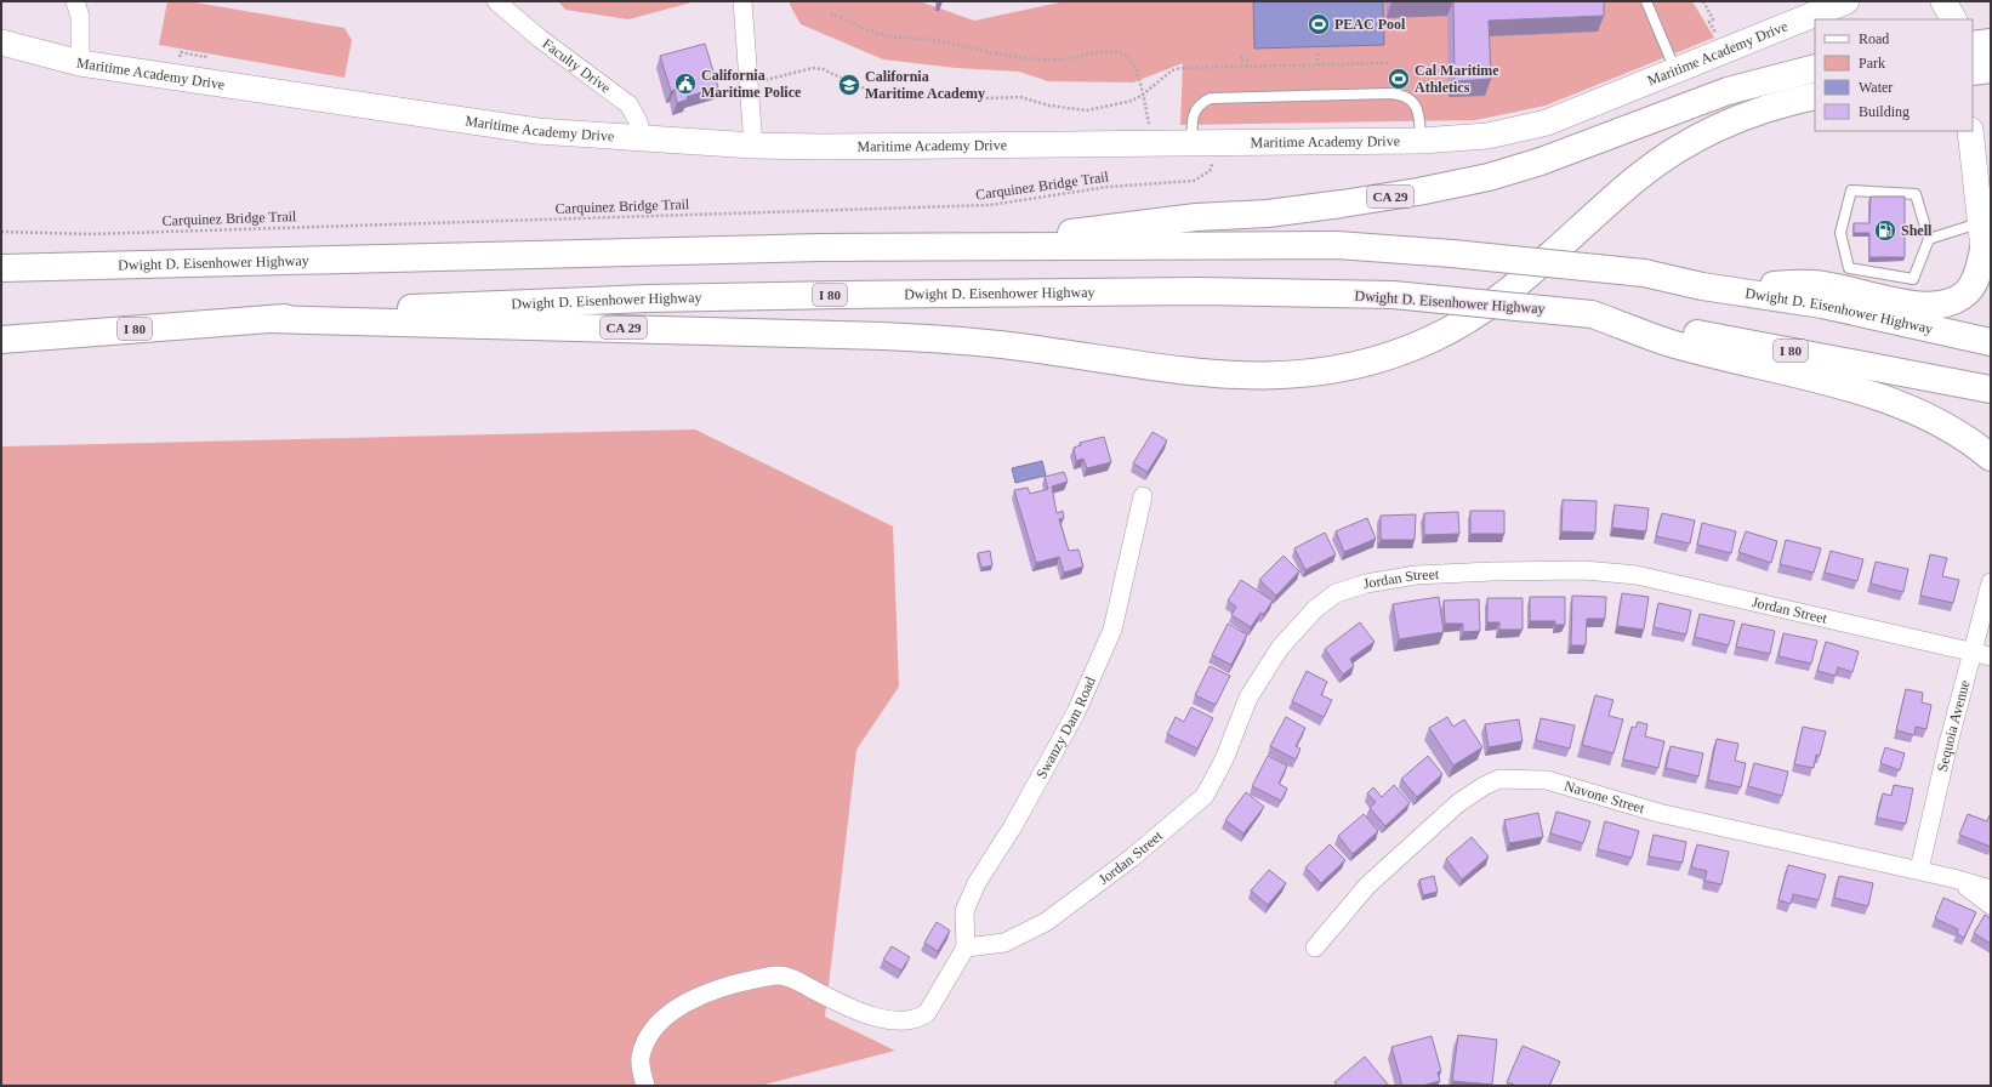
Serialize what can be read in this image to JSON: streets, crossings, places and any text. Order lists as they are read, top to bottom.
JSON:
{
  "streets": {
    "main road": ["CA 29", "Dwight D. Eisenhower Highway", "I 80"],
    "street": [
      "Maritime Academy Drive",
      "Faculty Drive",
      "Jordan Street",
      "Sequoia Avenue",
      "Swanzy Dam Road",
      "Navone Street"
    ],
    "path": ["Carquinez Bridge Trail"]
  },
  "crossings": [
    ["Maritime Academy Drive", "Faculty Drive"],
    ["Maritime Academy Drive", "Carquinez Bridge Trail"],
    ["CA 29", "Dwight D. Eisenhower Highway"],
    ["Jordan Street", "Sequoia Avenue"],
    ["Jordan Street", "Swanzy Dam Road"],
    ["Sequoia Avenue", "Navone Street"]
  ],
  "places": {
    "sports": ["PEAC Pool", "Cal Maritime Athletics"],
    "public building": ["California Maritime Police"],
    "school or university": ["California Maritime Academy"],
    "fuel station": ["Shell"]
  },
  "legend": [
    "Road",
    "Park",
    "Water",
    "Building"
  ]
}
